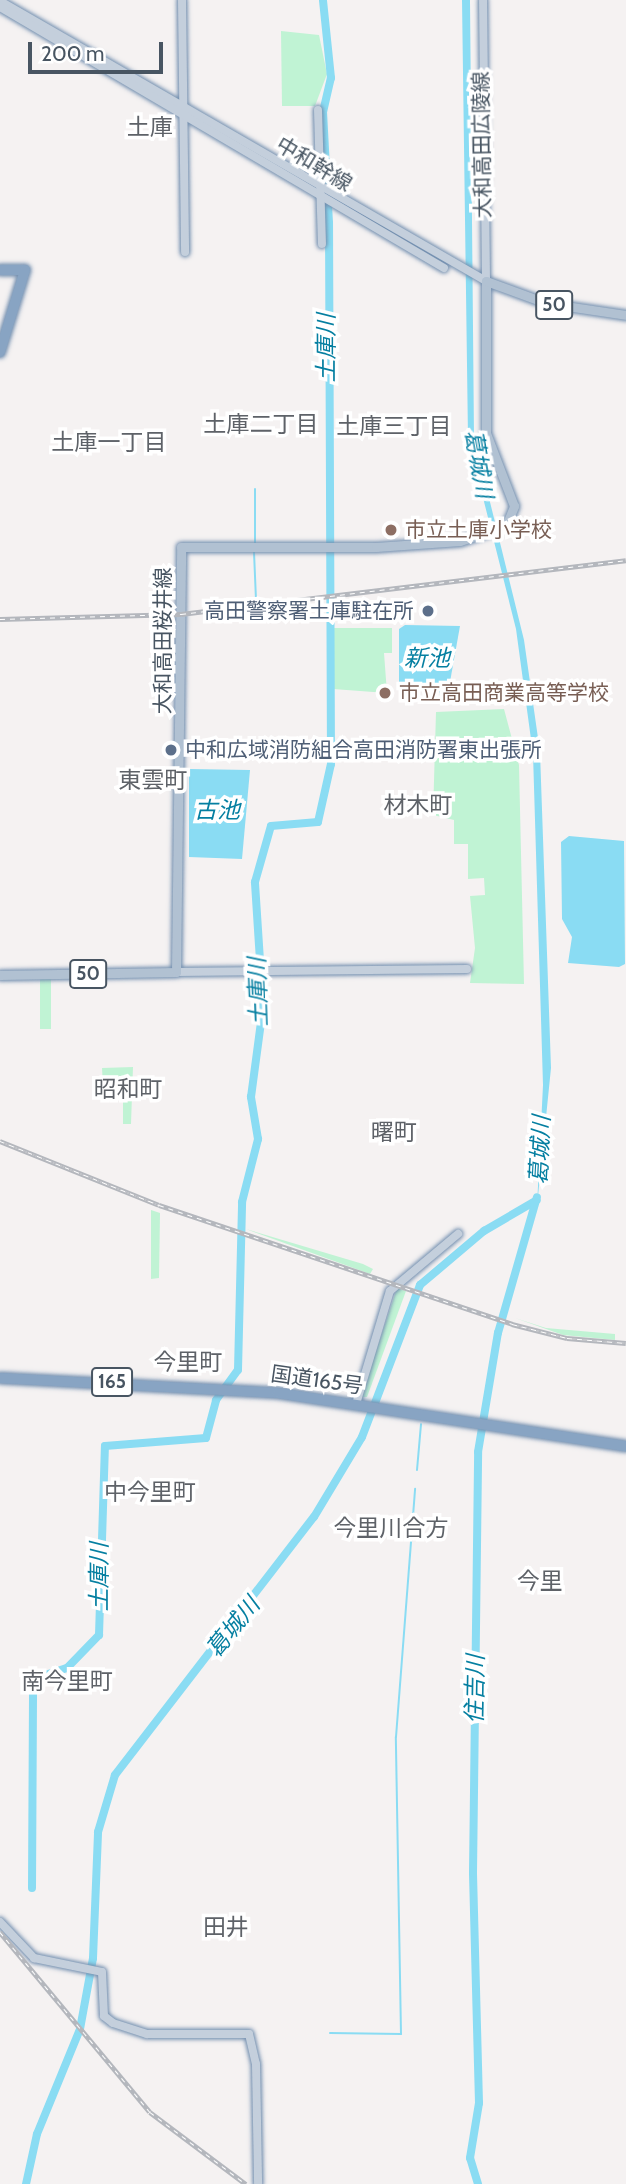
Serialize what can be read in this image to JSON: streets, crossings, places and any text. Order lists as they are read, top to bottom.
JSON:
{
  "streets": {
    "highway": ["国道165号", "165"],
    "main road": [
      "大和高田広陵線",
      "中和幹線",
      "50",
      "大和高田桜井線"
    ]
  },
  "crossings": [
    ["大和高田広陵線", "中和幹線"],
    ["大和高田広陵線", "大和高田桜井線"],
    ["中和幹線", "大和高田桜井線"],
    ["50", "大和高田桜井線"]
  ],
  "districts": [
    "土庫",
    "土庫二丁目",
    "土庫三丁目",
    "土庫一丁目",
    "東雲町",
    "材木町",
    "昭和町",
    "曙町",
    "今里町",
    "中今里町",
    "今里川合方",
    "今里",
    "南今里町",
    "田井"
  ],
  "water": [
    "土庫川",
    "葛城川",
    "新池",
    "古池",
    "住吉川"
  ],
  "places": [
    "市立土庫小学校",
    "高田警察署土庫駐在所",
    "市立高田商業高等学校",
    "中和広域消防組合高田消防署東出張所"
  ],
  "scale_bar": "200 m"
}
